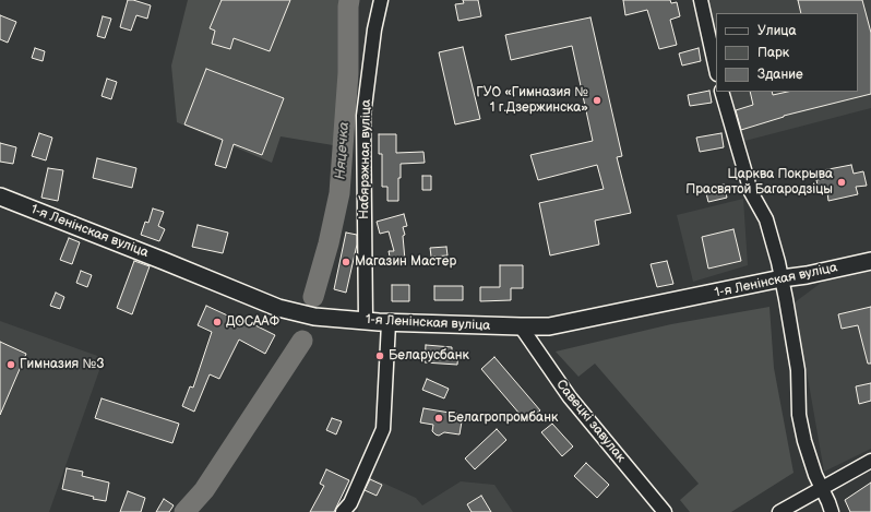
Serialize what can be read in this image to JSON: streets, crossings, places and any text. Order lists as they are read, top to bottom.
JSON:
{
  "streets": {
    "main road": ["1-я Ленінская вуліца"],
    "street": ["Набярэжная вуліца", "Савецкі завулак"]
  },
  "crossings": [
    ["Набярэжная вуліца", "1-я Ленінская вуліца"],
    ["1-я Ленінская вуліца", "Савецкі завулак"]
  ],
  "water": ["Няцечка"],
  "places": [
    "ГУО «Гимназия № 1 г.Дзержинска»",
    "Царква Покрыва Прасвятой Багародзіцы",
    "Магазин Мастер",
    "ДОСААФ",
    "Беларусбанк",
    "Гимназия №3",
    "Белагропромбанк"
  ],
  "legend": ["Улица", "Парк", "Здание"]
}
